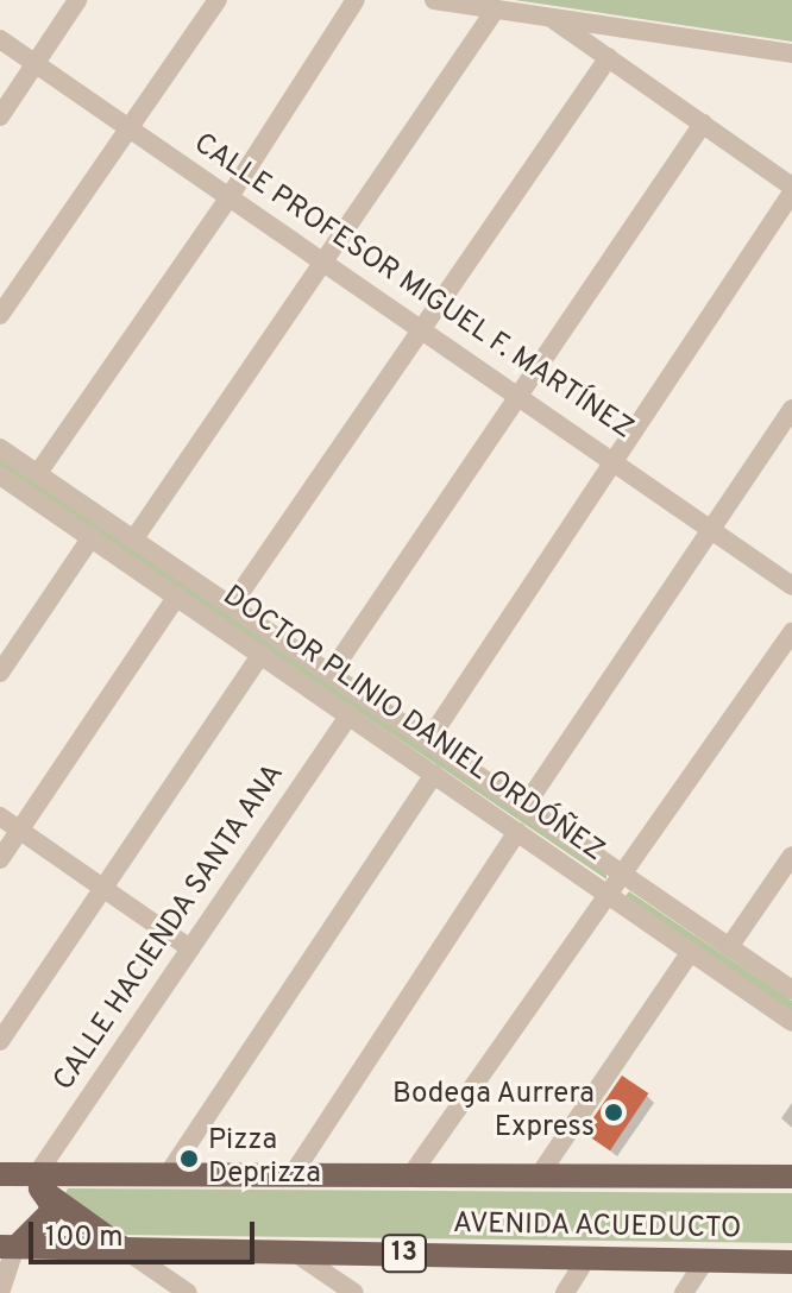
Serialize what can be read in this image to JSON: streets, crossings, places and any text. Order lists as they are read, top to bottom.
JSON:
{
  "streets": {
    "main road": ["AVENIDA ACUEDUCTO", "13"],
    "street": ["CALLE PROFESOR MIGUEL F. MARTÍNEZ", "DOCTOR PLINIO DANIEL ORDÓÑEZ", "CALLE HACIENDA SANTA ANA"]
  },
  "crossings": [
    ["DOCTOR PLINIO DANIEL ORDÓÑEZ", "CALLE HACIENDA SANTA ANA"],
    ["CALLE HACIENDA SANTA ANA", "AVENIDA ACUEDUCTO"]
  ],
  "places": ["Bodega Aurrera Express", "Pizza Deprizza"],
  "scale_bar": "100 m"
}
